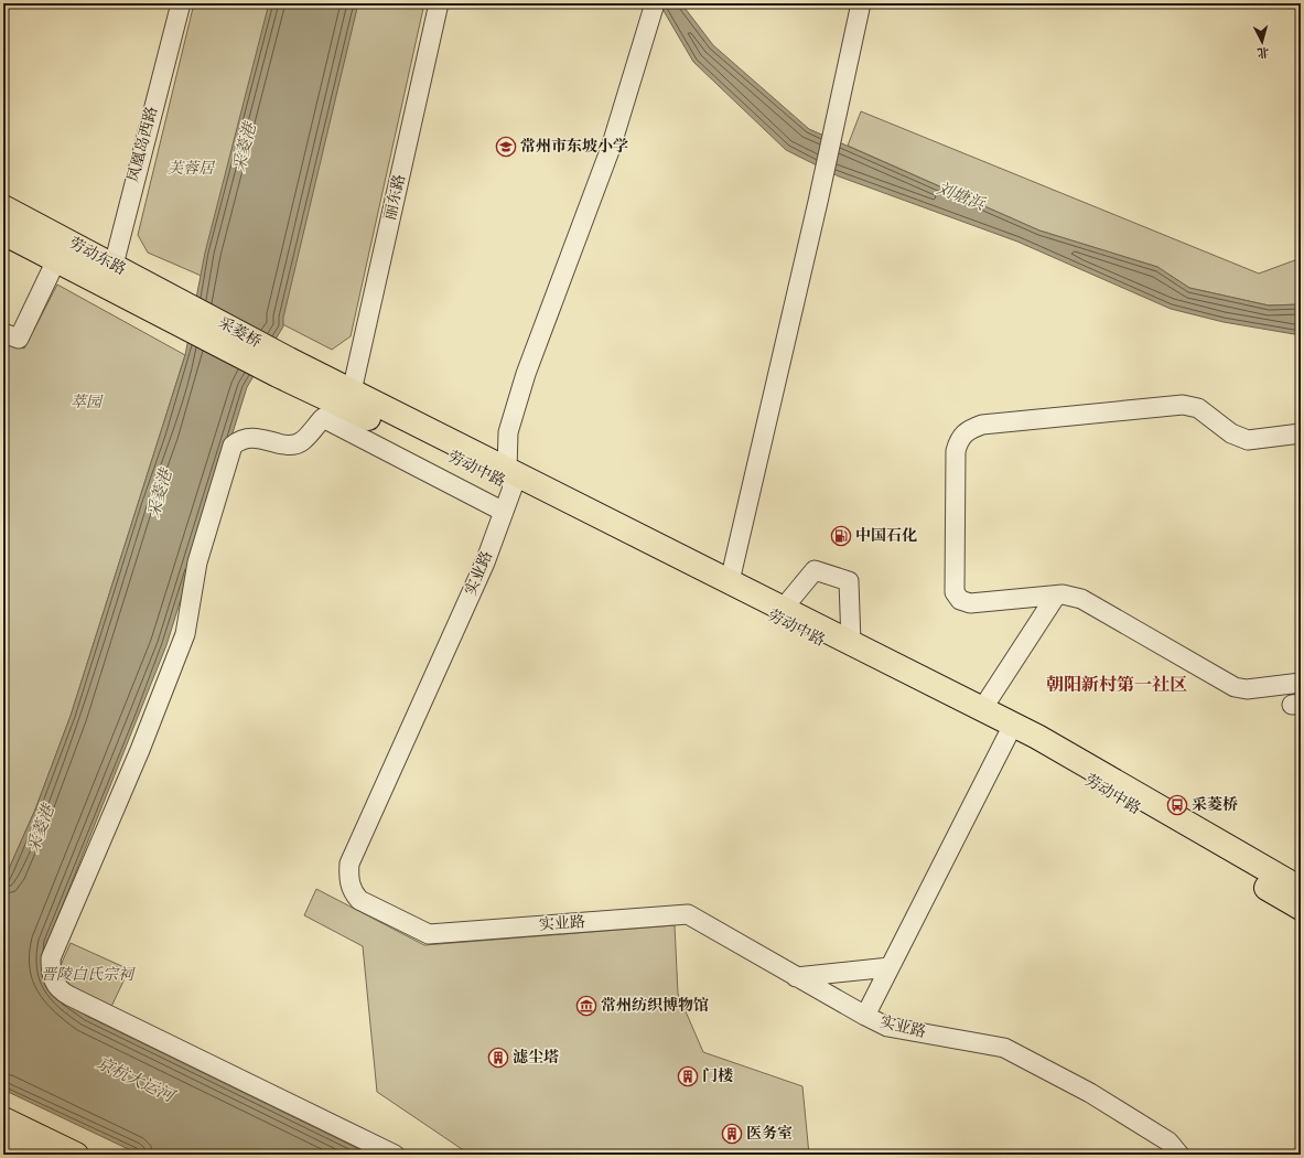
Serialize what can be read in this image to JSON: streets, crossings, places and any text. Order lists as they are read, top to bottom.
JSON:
{
  "streets": {
    "main road": ["劳动东路", "采菱桥", "劳动中路"],
    "street": ["凤凰岛西路", "丽东路", "实业路"]
  },
  "crossings": [
    ["凤凰岛西路", "劳动东路"],
    ["丽东路", "劳动中路"],
    ["劳动东路", "采菱桥"],
    ["采菱桥", "劳动中路"],
    ["劳动中路", "实业路"]
  ],
  "districts": ["朝阳新村第一社区"],
  "water": ["采菱港", "刘塘浜", "京杭大运河"],
  "parks": ["芙蓉居", "萃园", "晋陵白氏宗祠"],
  "places": {
    "school or university": ["常州市东坡小学"],
    "fuel station": ["中国石化"],
    "bus stop": ["采菱桥"],
    "museum": ["常州纺织博物馆"],
    "building": ["滤尘塔", "门楼", "医务室"]
  },
  "north": "bottom"
}
